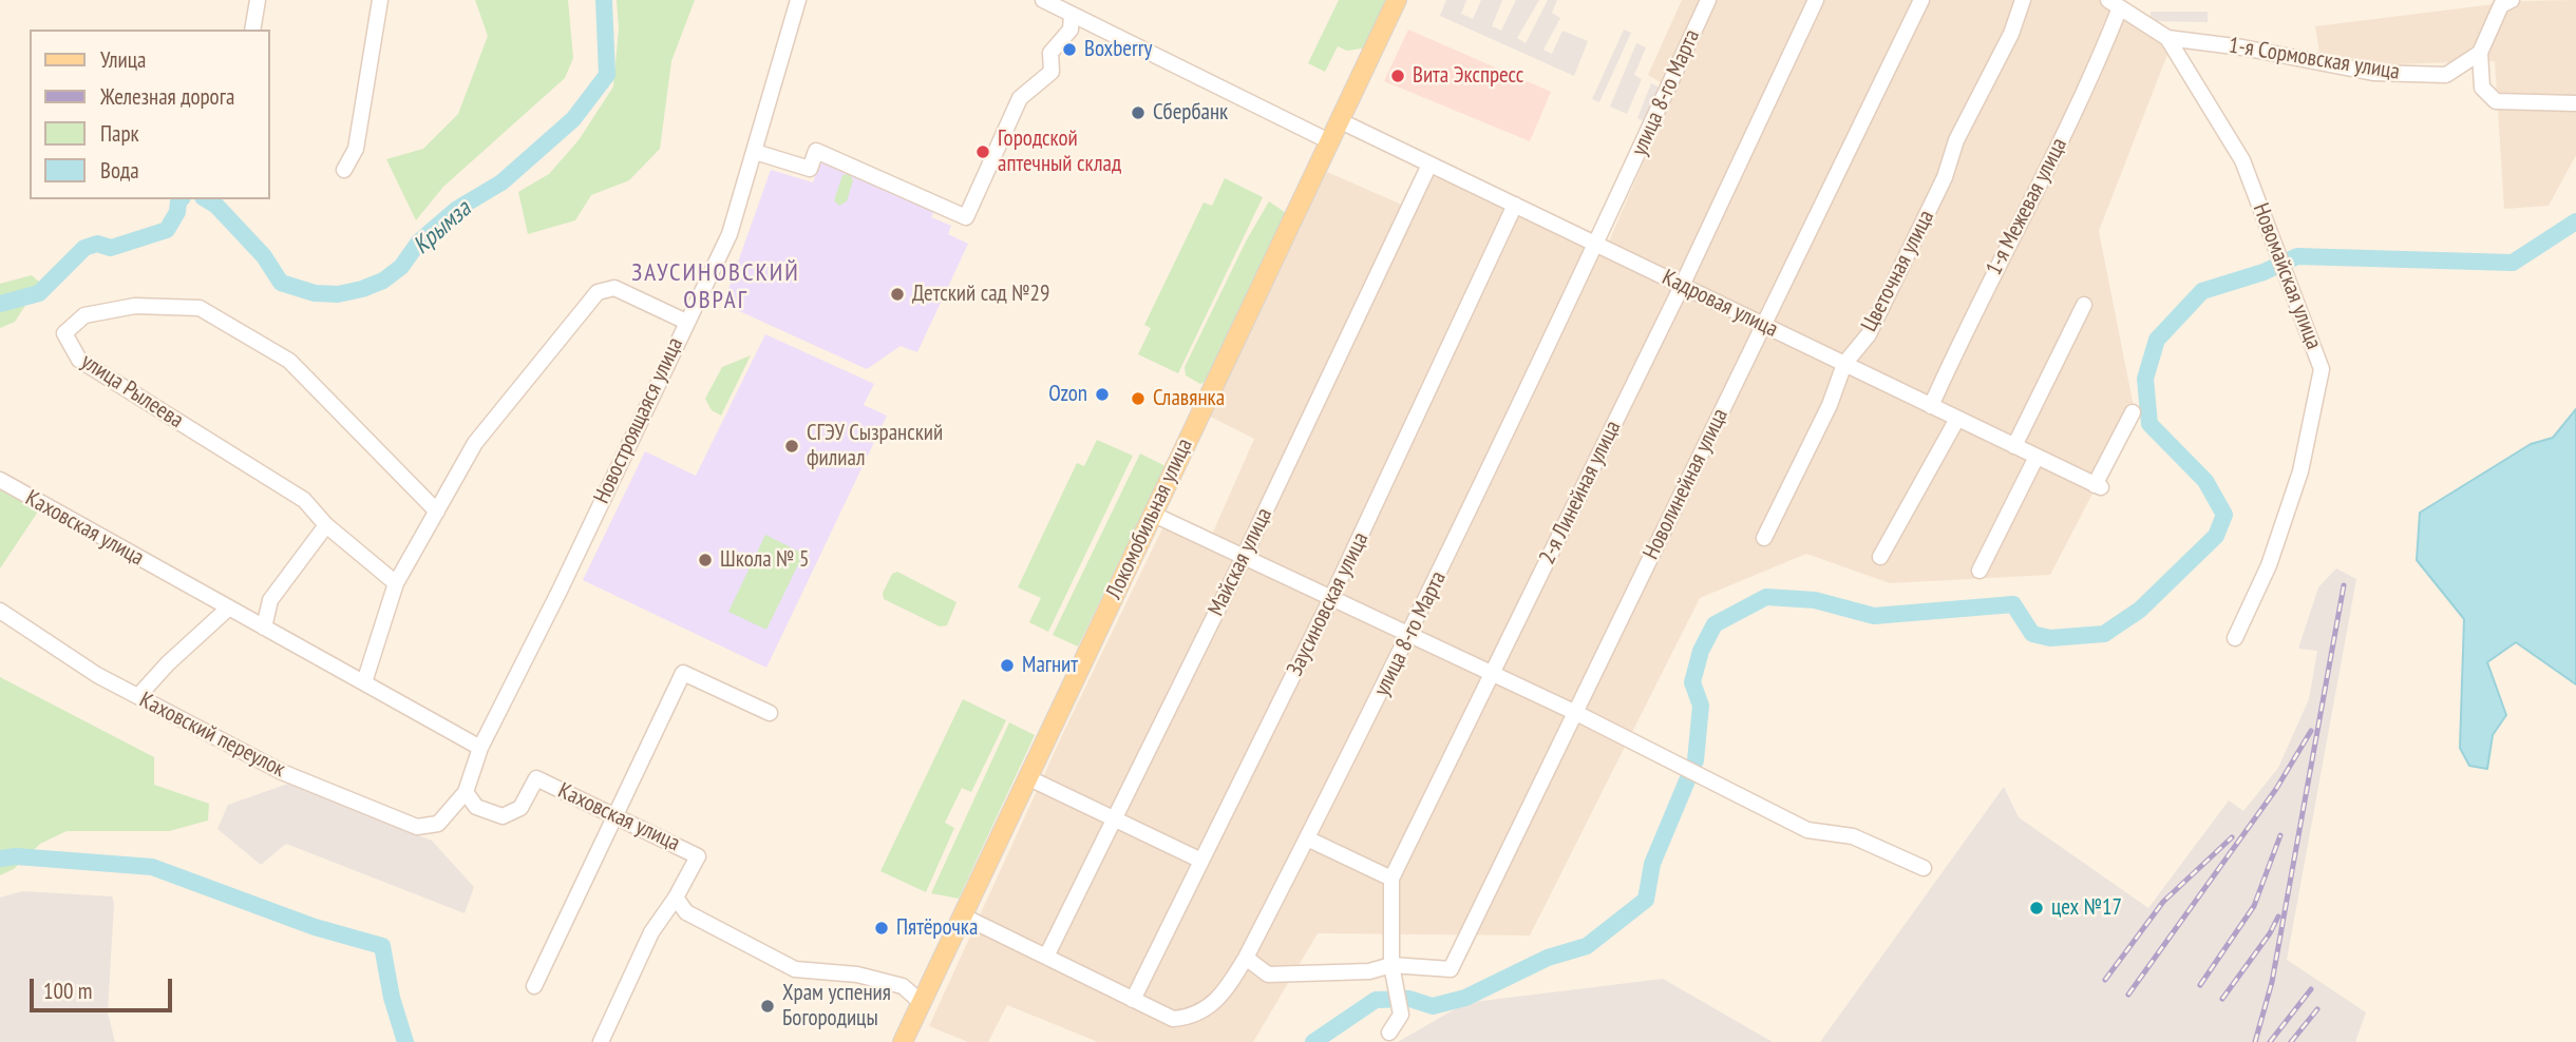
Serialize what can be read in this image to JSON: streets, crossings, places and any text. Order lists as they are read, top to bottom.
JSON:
{
  "streets": {
    "main road": ["Локомобильная улица"],
    "street": [
      "1-я Сормовская улица",
      "улица 8-го Марта",
      "1-я Межевая улица",
      "Цветочная улица",
      "Новомайская улица",
      "Кадровая улица",
      "улица Рылеева",
      "Новостроящаяся улица",
      "Новолинейная улица",
      "2-я Линейная улица",
      "Каховская улица",
      "Майская улица",
      "Заусиновская улица",
      "Каховский переулок"
    ]
  },
  "crossings": [
    ["1-я Сормовская улица", "Новомайская улица"],
    ["улица 8-го Марта", "Кадровая улица"],
    ["улица 8-го Марта", "Локомобильная улица"],
    ["улица 8-го Марта", "Майская улица"],
    ["улица 8-го Марта", "Заусиновская улица"],
    ["1-я Межевая улица", "Новомайская улица"],
    ["1-я Межевая улица", "Кадровая улица"],
    ["Цветочная улица", "Кадровая улица"],
    ["Кадровая улица", "Новолинейная улица"],
    ["Кадровая улица", "2-я Линейная улица"],
    ["Кадровая улица", "Локомобильная улица"],
    ["Кадровая улица", "Майская улица"],
    ["Кадровая улица", "Заусиновская улица"],
    ["Новостроящаяся улица", "Каховская улица"],
    ["Новостроящаяся улица", "Каховский переулок"],
    ["Новолинейная улица", "2-я Линейная улица"]
  ],
  "districts": ["ЗАУСИНОВСКИЙ ОВРАГ"],
  "water": ["Крымза"],
  "places": [
    "Boxberry",
    "Вита Экспресс",
    "Сбербанк",
    "Городской аптечный склад",
    "Детский сад №29",
    "Ozon",
    "Славянка",
    "СГЭУ Сызранский филиал",
    "Школа № 5",
    "Магнит",
    "цех №17",
    "Пятёрочка",
    "Храм успения Богородицы"
  ],
  "legend": [
    "Улица",
    "Железная дорога",
    "Парк",
    "Вода"
  ],
  "scale_bar": "100 m"
}
